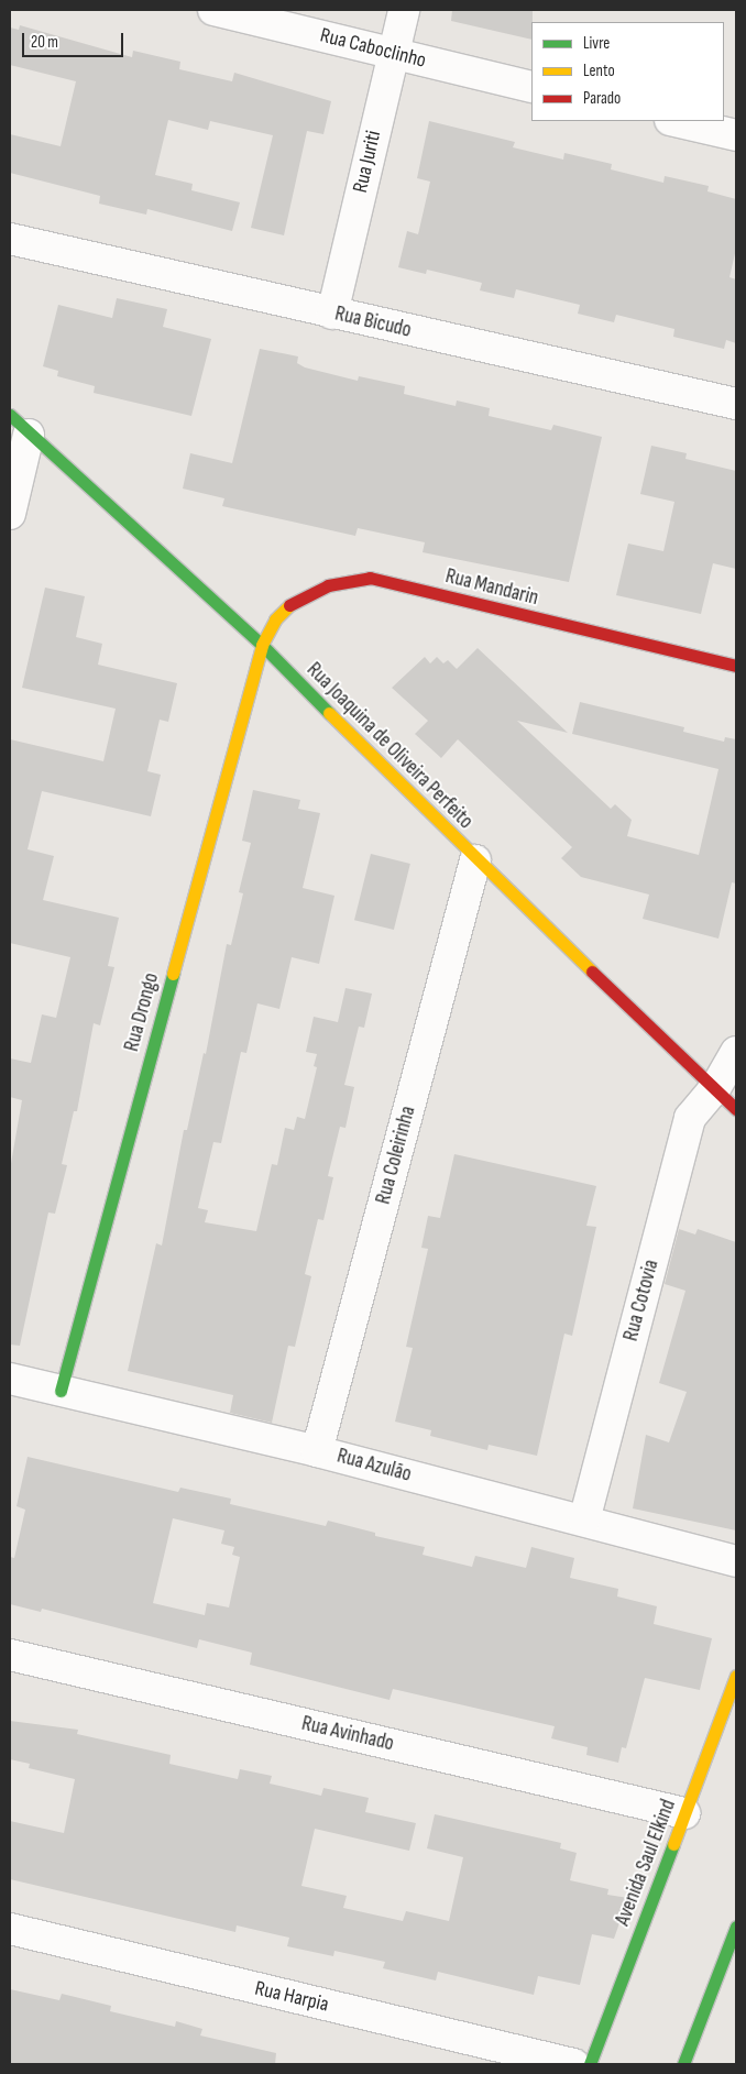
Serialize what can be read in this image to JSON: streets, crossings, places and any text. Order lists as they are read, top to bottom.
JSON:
{
  "streets": {
    "street": [
      "Rua Caboclinho",
      "Rua Juriti",
      "Rua Bicudo",
      "Rua Mandarin",
      "Rua Joaquina de Oliveira Perfeito",
      "Rua Drongo",
      "Rua Coleirinha",
      "Rua Cotovia",
      "Rua Azulão",
      "Rua Avinhado",
      "Avenida Saul Elkind",
      "Rua Harpia"
    ]
  },
  "crossings": [
    ["Rua Caboclinho", "Rua Juriti"],
    ["Rua Juriti", "Rua Bicudo"],
    ["Rua Mandarin", "Rua Joaquina de Oliveira Perfeito"],
    ["Rua Mandarin", "Rua Drongo"],
    ["Rua Joaquina de Oliveira Perfeito", "Rua Drongo"],
    ["Rua Joaquina de Oliveira Perfeito", "Rua Coleirinha"],
    ["Rua Joaquina de Oliveira Perfeito", "Rua Cotovia"],
    ["Rua Drongo", "Rua Azulão"],
    ["Rua Coleirinha", "Rua Azulão"],
    ["Rua Cotovia", "Rua Azulão"],
    ["Rua Avinhado", "Avenida Saul Elkind"]
  ],
  "legend": ["Livre", "Lento", "Parado"],
  "scale_bar": "20 m"
}
